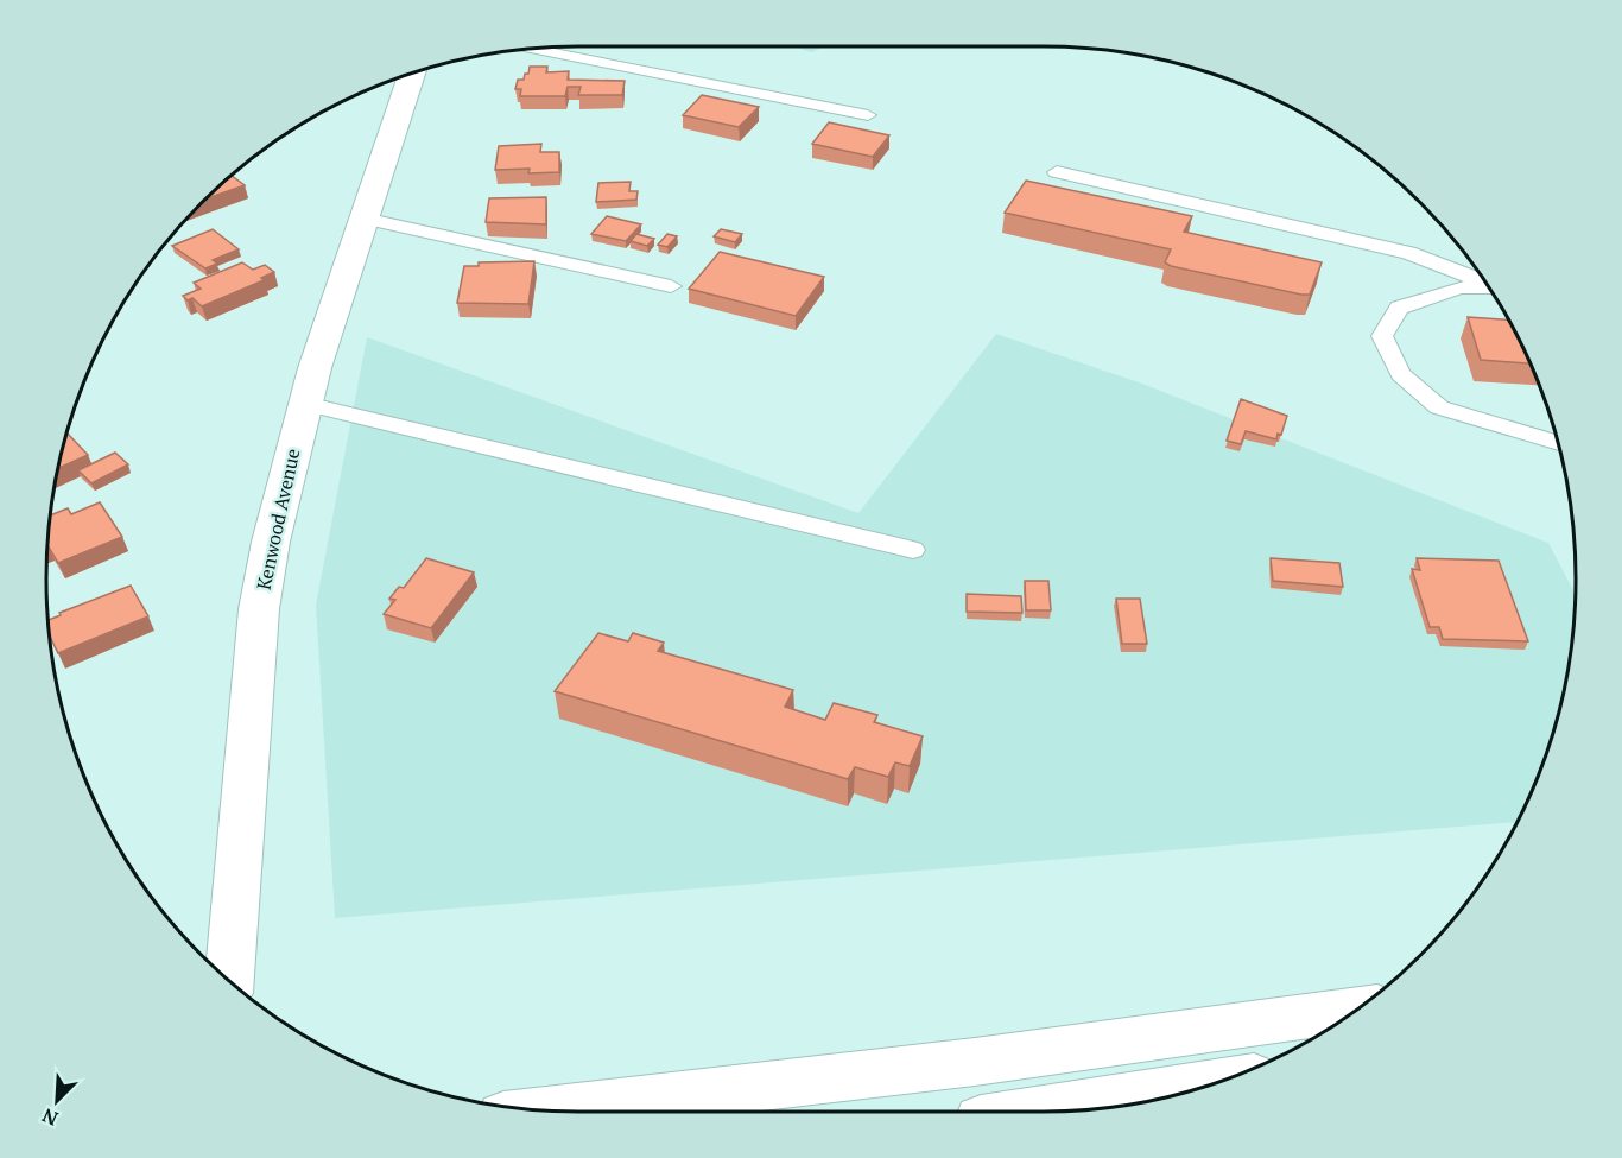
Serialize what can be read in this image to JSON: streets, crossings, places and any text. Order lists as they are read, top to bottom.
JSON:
{
  "streets": {
    "main road": ["Kenwood Avenue"]
  },
  "north": "bottom left"
}
